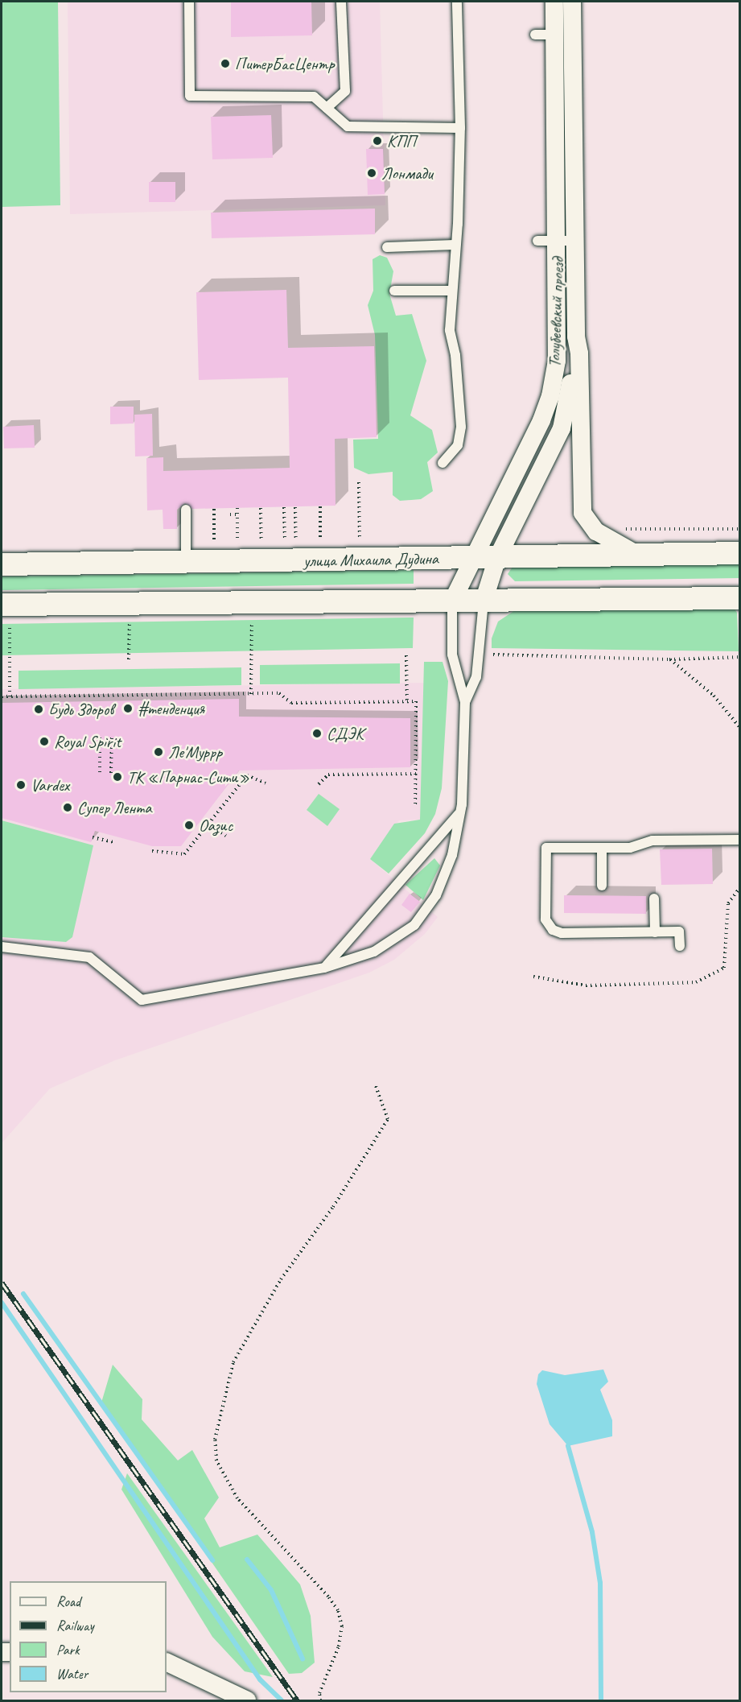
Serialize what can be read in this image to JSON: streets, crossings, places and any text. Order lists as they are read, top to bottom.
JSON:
{
  "streets": {
    "street": ["Толубеевский проезд", "улица Михаила Дудина"]
  },
  "crossings": [
    ["Толубеевский проезд", "улица Михаила Дудина"]
  ],
  "places": [
    "ПитерБасЦентр",
    "КПП",
    "Лонмади",
    "#тенденция",
    "Будь Здоров",
    "СДЭК",
    "Royal Spirit",
    "Ле'Муррр",
    "ТК «Парнас-Сити»",
    "Vardex",
    "Супер Лента",
    "Оазис"
  ],
  "legend": [
    "Road",
    "Railway",
    "Park",
    "Water"
  ]
}
